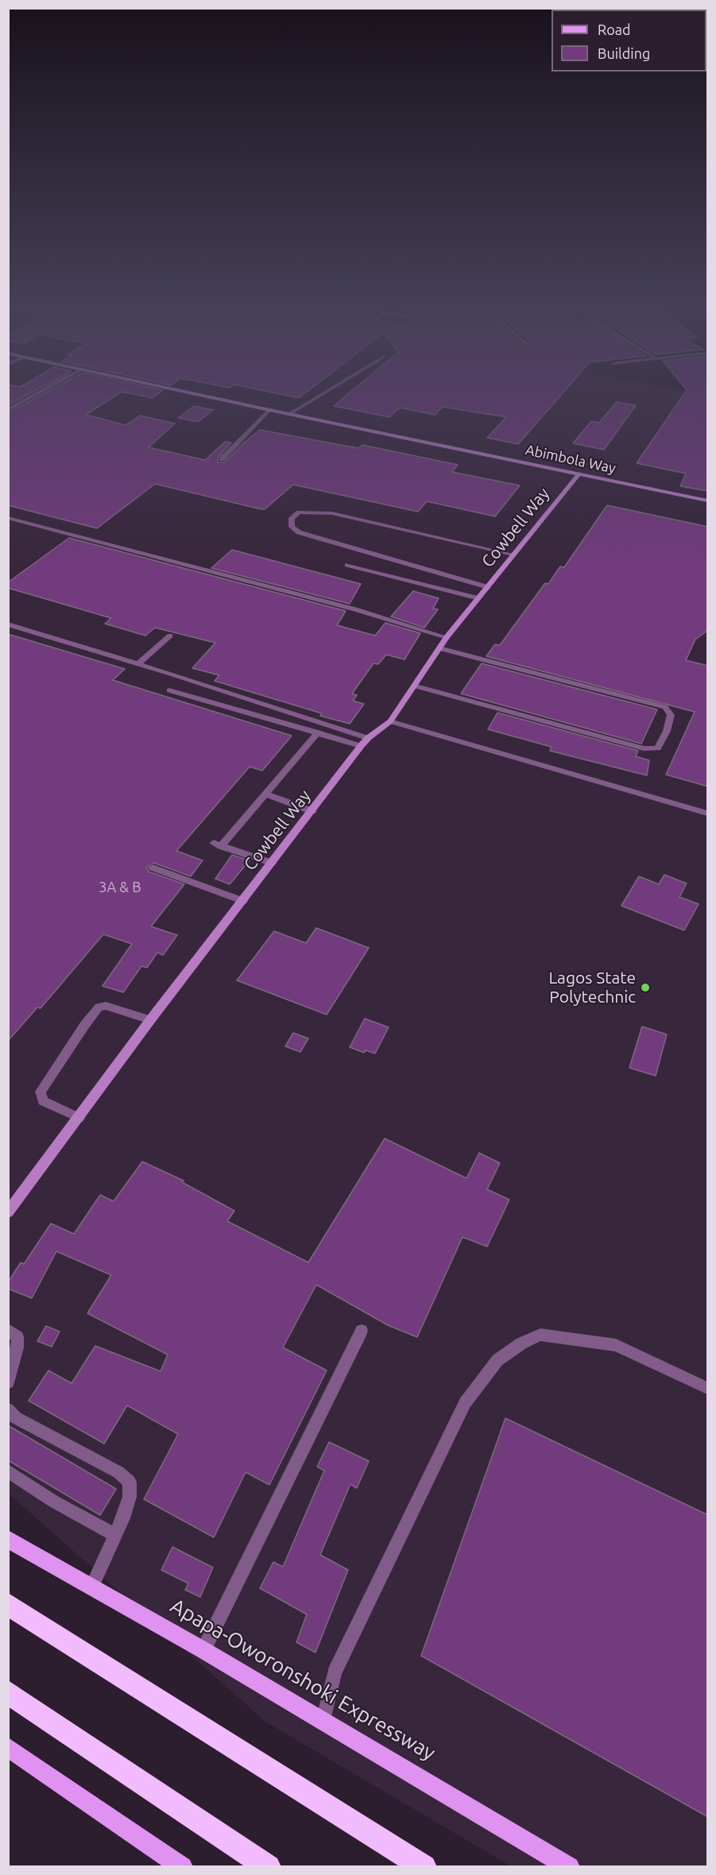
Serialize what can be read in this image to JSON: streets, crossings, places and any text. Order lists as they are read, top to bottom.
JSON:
{
  "streets": {
    "main road": ["Apapa-Oworonshoki Expressway"],
    "street": ["Abimbola Way", "Cowbell Way"]
  },
  "crossings": [
    ["Abimbola Way", "Cowbell Way"]
  ],
  "places": ["Lagos State Polytechnic"],
  "house_numbers": ["3A & B"],
  "legend": ["Road", "Building"]
}
